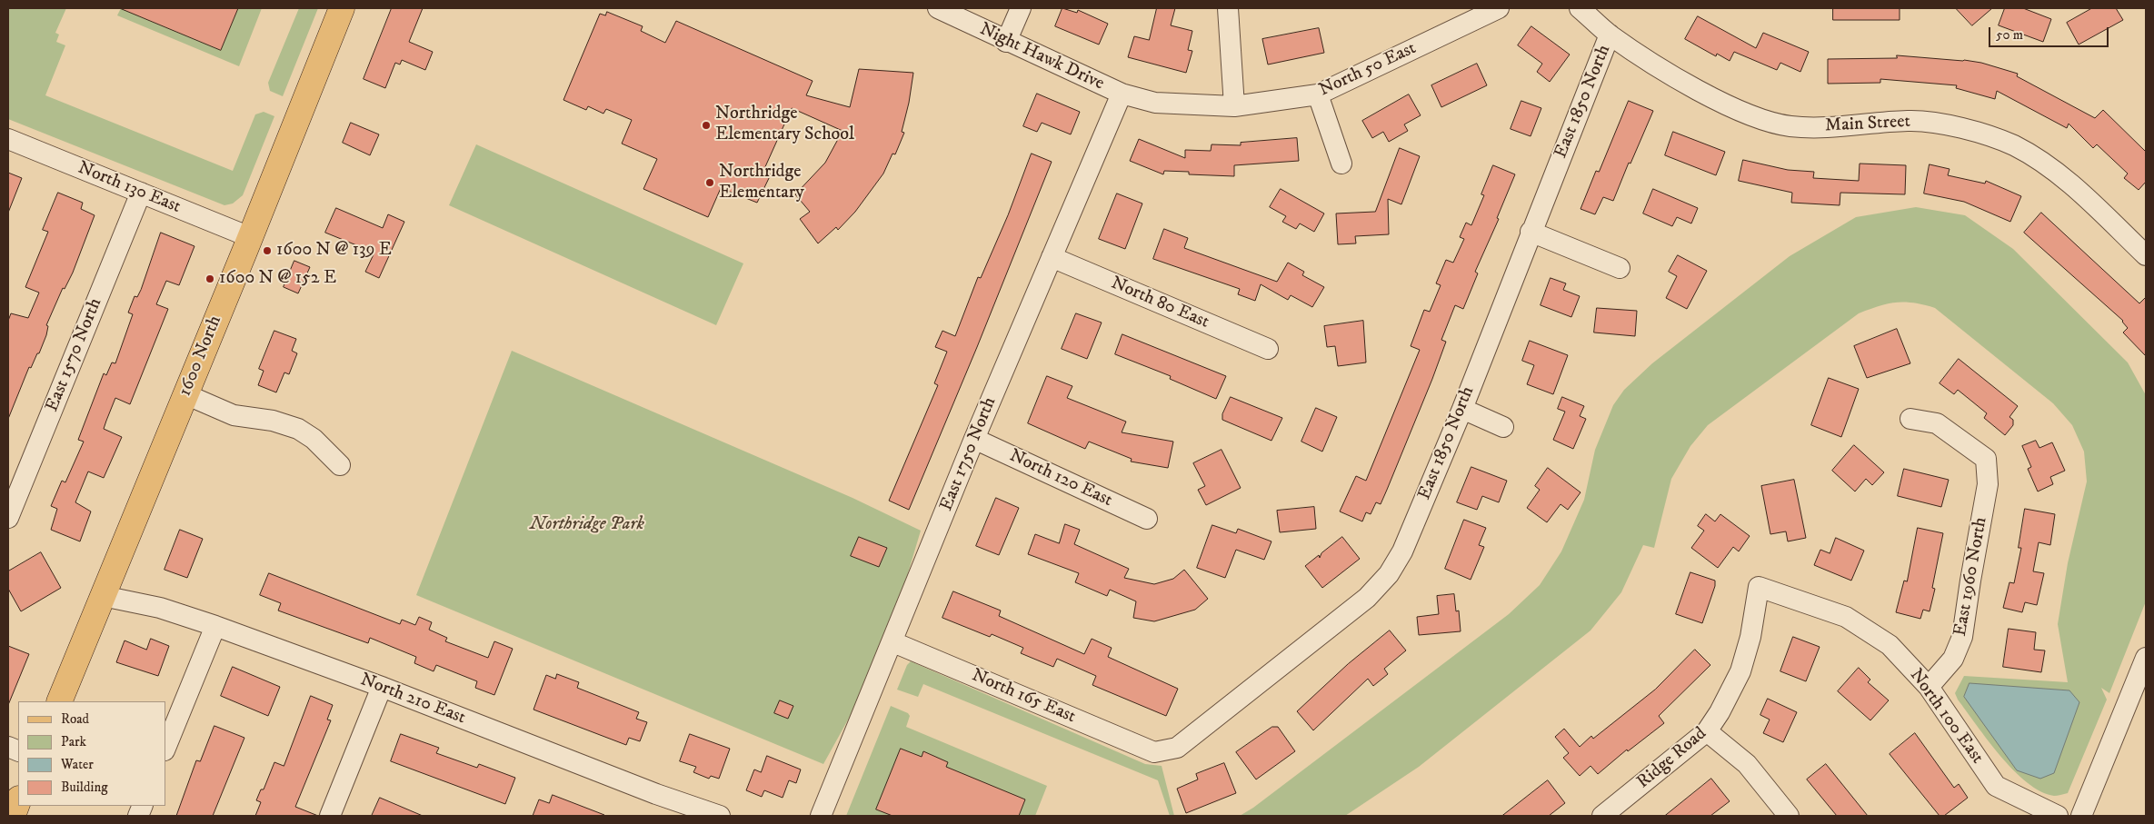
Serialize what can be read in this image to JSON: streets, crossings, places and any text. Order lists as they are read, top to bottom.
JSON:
{
  "streets": {
    "main road": ["1600 North"],
    "street": [
      "Night Hawk Drive",
      "North 50 East",
      "East 1850 North",
      "Main Street",
      "North 130 East",
      "North 80 East",
      "East 1570 North",
      "East 1750 North",
      "North 120 East",
      "East 1960 North",
      "North 165 East",
      "North 210 East",
      "North 100 East",
      "Ridge Road"
    ]
  },
  "crossings": [
    ["Night Hawk Drive", "North 50 East"],
    ["Night Hawk Drive", "East 1750 North"],
    ["North 50 East", "East 1750 North"],
    ["East 1850 North", "Main Street"],
    ["East 1850 North", "North 165 East"],
    ["North 130 East", "East 1570 North"],
    ["North 130 East", "1600 North"],
    ["North 80 East", "East 1750 North"],
    ["1600 North", "North 210 East"],
    ["East 1750 North", "North 120 East"],
    ["East 1750 North", "North 165 East"],
    ["East 1960 North", "North 100 East"],
    ["North 100 East", "Ridge Road"]
  ],
  "parks": ["Northridge Park"],
  "places": [
    "Northridge Elementary School",
    "Northridge Elementary",
    "1600 N @ 139 E",
    "1600 N @ 152 E"
  ],
  "legend": [
    "Road",
    "Park",
    "Water",
    "Building"
  ],
  "scale_bar": "50 m"
}
